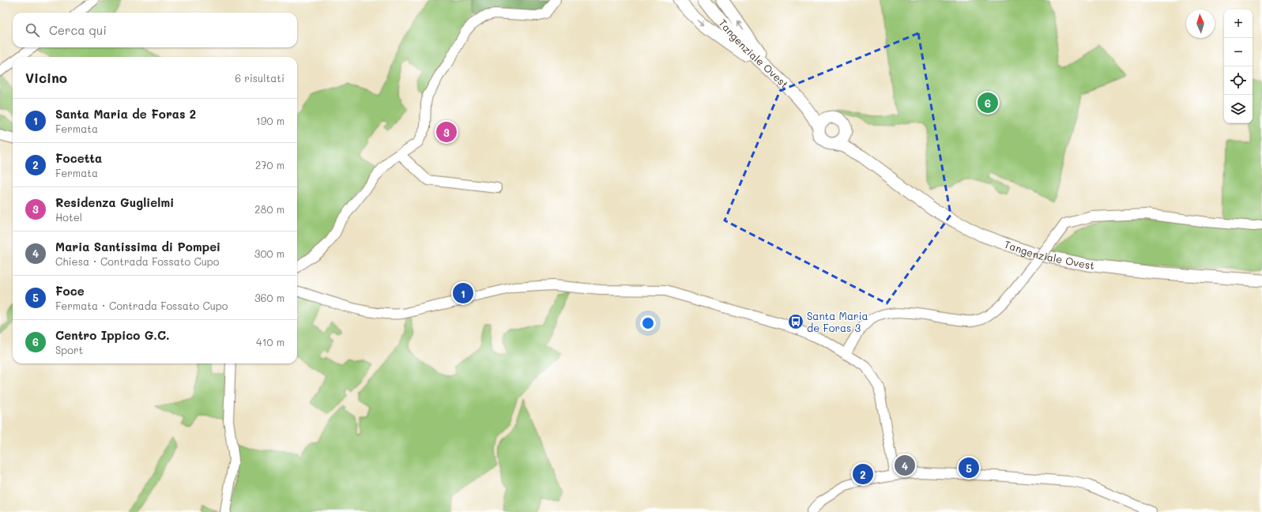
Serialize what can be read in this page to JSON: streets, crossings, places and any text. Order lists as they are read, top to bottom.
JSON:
{
  "streets": {
    "main road": ["Tangenziale Ovest"]
  },
  "places": {
    "bus stop": ["Santa Maria de Foras 3"]
  },
  "north": "top",
  "page": {
    "map_buttons": ["+", "−"],
    "search": "Cerca qui",
    "heading": ["Vicino", "6 risultati"],
    "pins": [
      "6",
      "3",
      "1",
      "4",
      "5",
      "2"
    ],
    "list": [
      {
        "mark": "1",
        "name": "Santa Maria de Foras 2",
        "note": "Fermata",
        "value": "190 m"
      },
      {
        "mark": "2",
        "name": "Focetta",
        "note": "Fermata",
        "value": "270 m"
      },
      {
        "mark": "3",
        "name": "Residenza Guglielmi",
        "note": "Hotel",
        "value": "280 m"
      },
      {
        "mark": "4",
        "name": "Maria Santissima di Pompei",
        "note": "Chiesa · Contrada Fossato Cupo",
        "value": "300 m"
      },
      {
        "mark": "5",
        "name": "Foce",
        "note": "Fermata · Contrada Fossato Cupo",
        "value": "360 m"
      },
      {
        "mark": "6",
        "name": "Centro Ippico G.C.",
        "note": "Sport",
        "value": "410 m"
      }
    ]
  }
}
